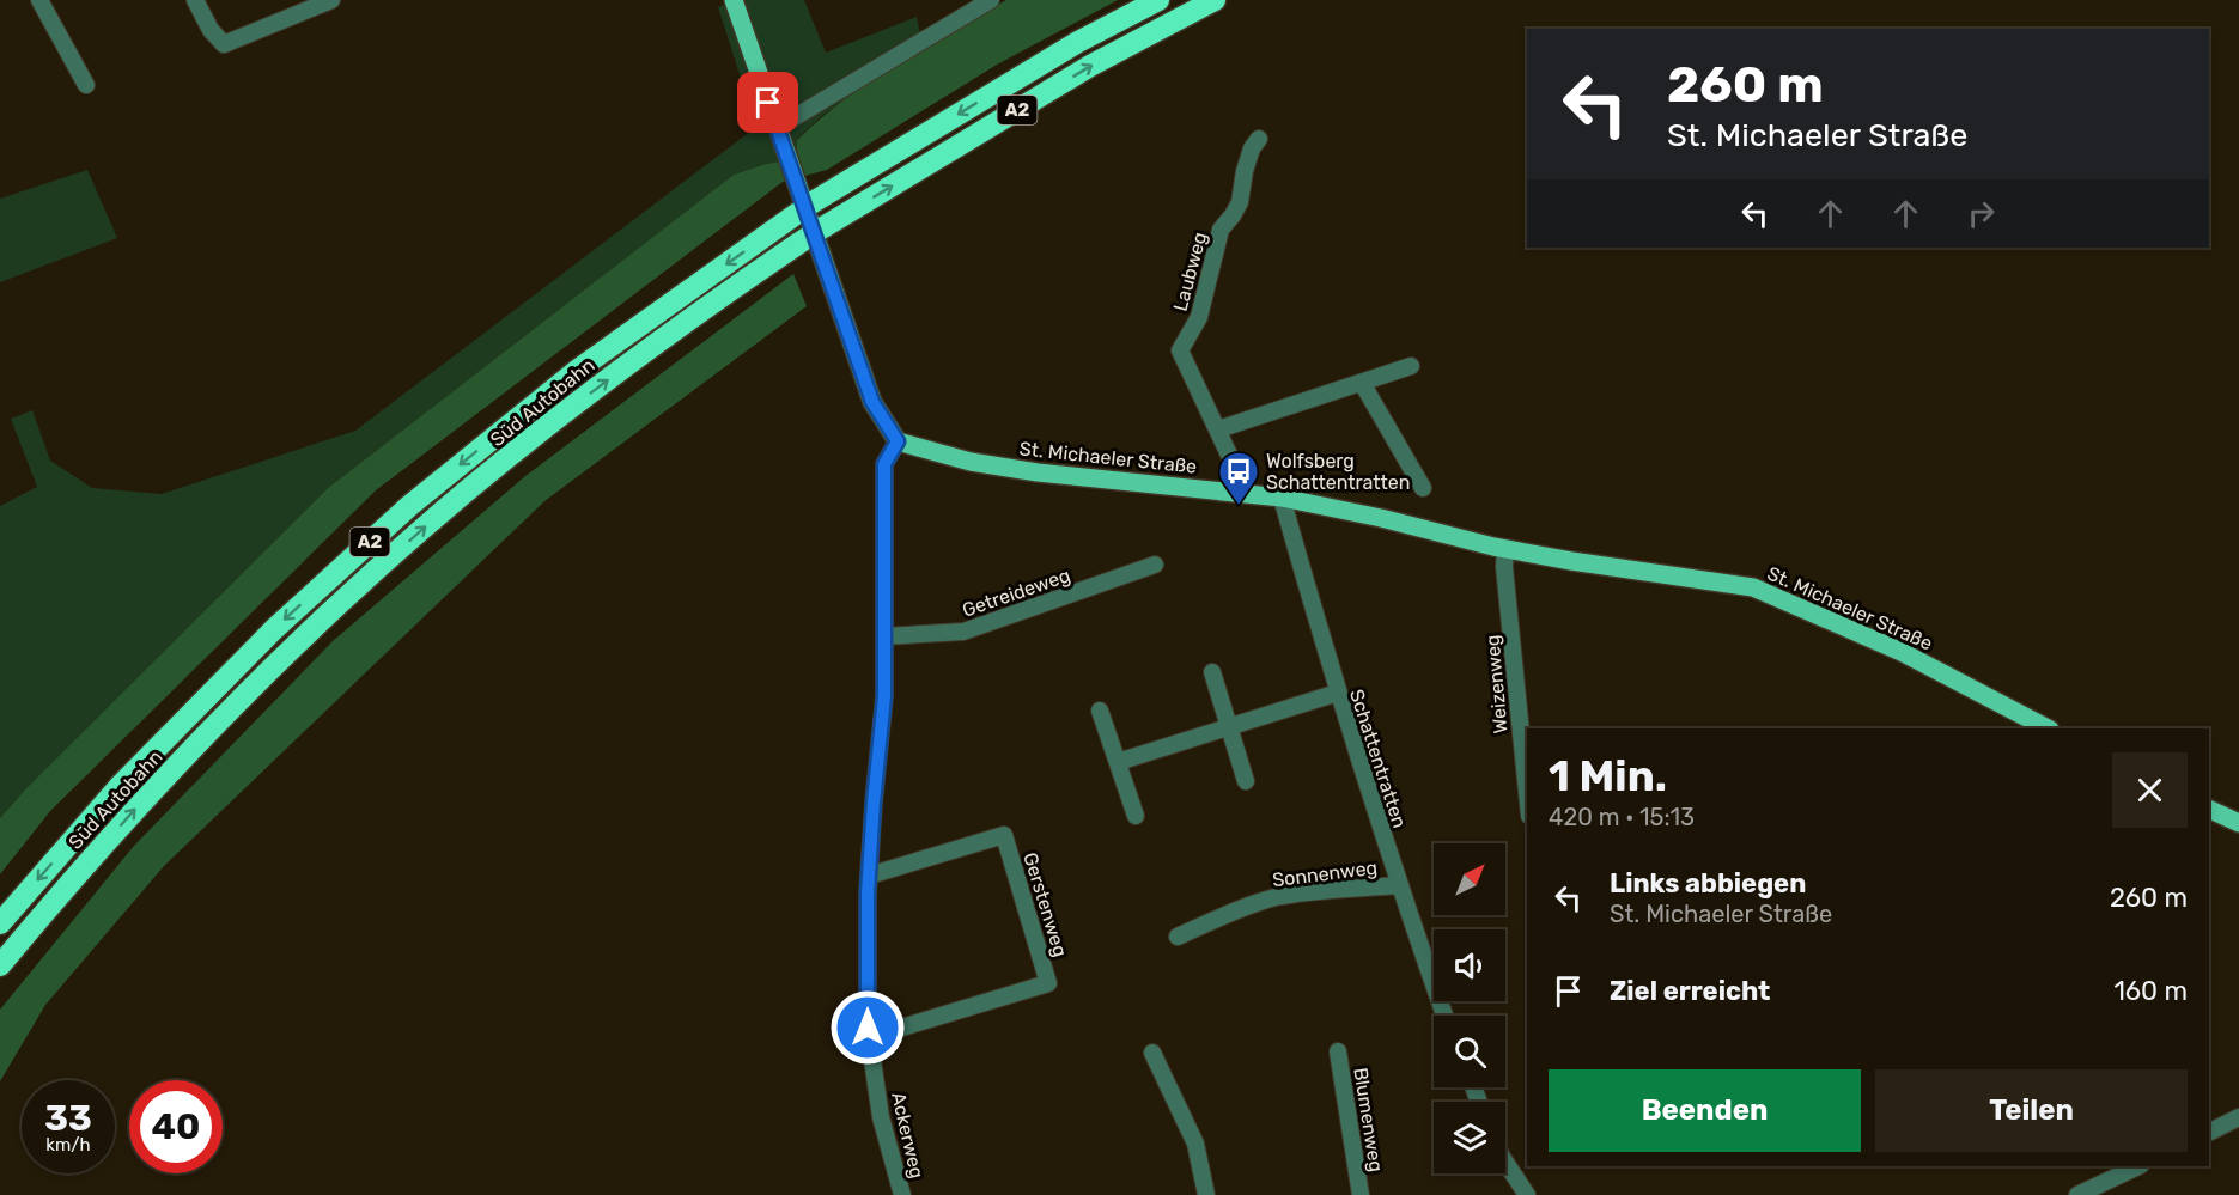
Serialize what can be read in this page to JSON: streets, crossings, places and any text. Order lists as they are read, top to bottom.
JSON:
{
  "streets": {
    "highway": ["A2", "Süd Autobahn"],
    "main road": ["St. Michaeler Straße"],
    "street": [
      "Laubweg",
      "Getreideweg",
      "Weizenweg",
      "Schattentratten",
      "Sonnenweg",
      "Gerstenweg",
      "Blumenweg",
      "Ackerweg"
    ]
  },
  "crossings": [
    ["Laubweg", "St. Michaeler Straße"],
    ["St. Michaeler Straße", "Weizenweg"],
    ["St. Michaeler Straße", "Schattentratten"],
    ["St. Michaeler Straße", "Ackerweg"],
    ["Getreideweg", "Ackerweg"],
    ["Schattentratten", "Sonnenweg"],
    ["Gerstenweg", "Ackerweg"]
  ],
  "places": {
    "bus stop": ["Wolfsberg Schattentratten"]
  },
  "north": "top right",
  "page": {
    "turn": ["260 m", "St. Michaeler Straße"],
    "heading": ["1 Min.", "420 m · 15:13"],
    "list": [
      {
        "name": "Links abbiegen",
        "note": "St. Michaeler Straße",
        "value": "260 m"
      },
      {
        "name": "Ziel erreicht",
        "value": "160 m"
      }
    ],
    "buttons": ["Beenden", "Teilen"],
    "speed": "33 km/h",
    "limit": "40"
  }
}
